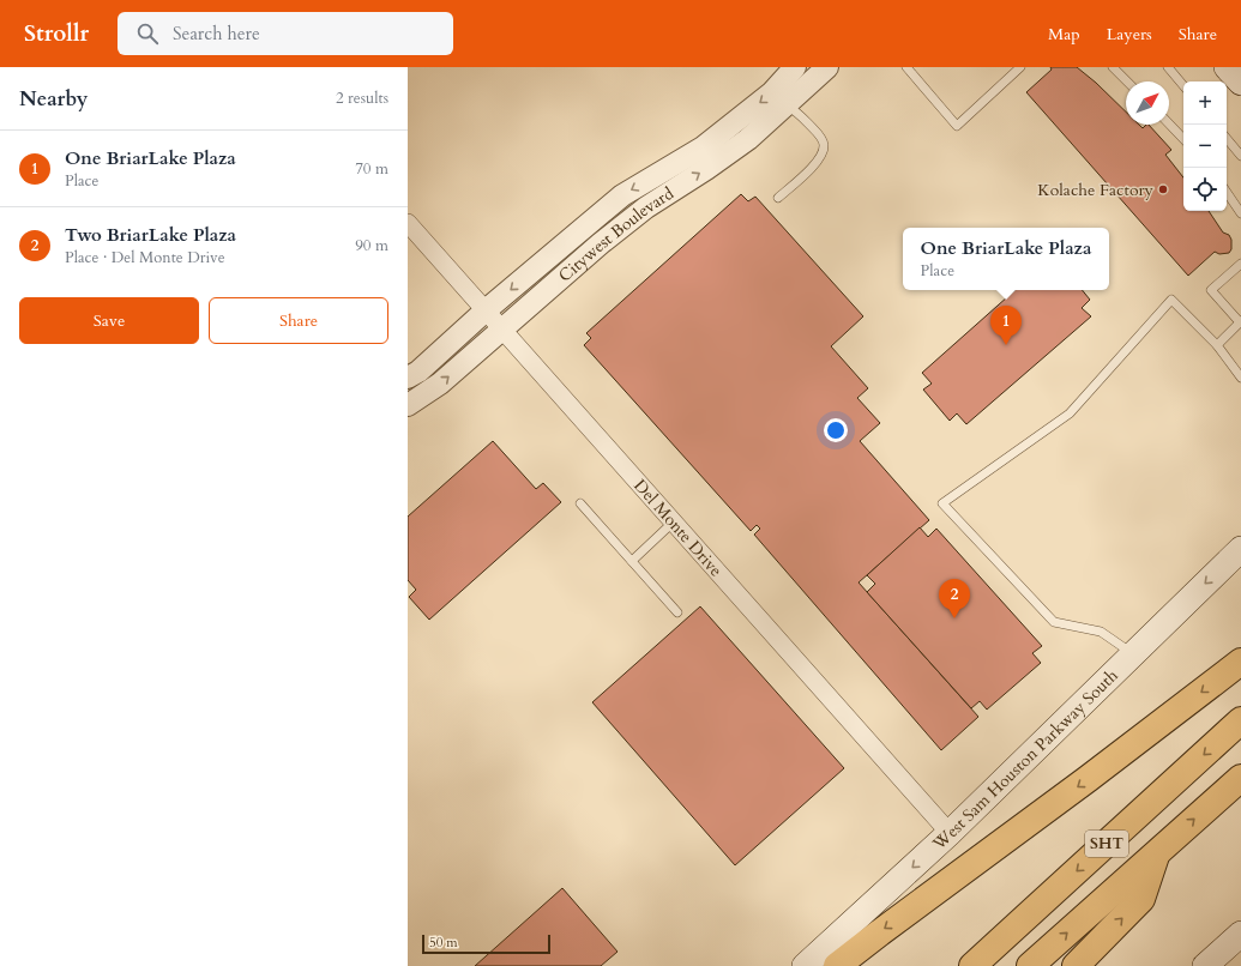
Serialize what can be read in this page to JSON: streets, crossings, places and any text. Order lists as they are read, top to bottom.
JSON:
{
  "streets": {
    "highway": ["SHT"],
    "main road": ["West Sam Houston Parkway South"],
    "street": ["Citywest Boulevard", "Del Monte Drive"]
  },
  "crossings": [
    ["Citywest Boulevard", "Del Monte Drive"],
    ["Del Monte Drive", "West Sam Houston Parkway South"]
  ],
  "one_way": ["West Sam Houston Parkway South"],
  "places": ["Kolache Factory"],
  "scale_bar": "50 m",
  "north": "top right",
  "page": {
    "header": "Strollr",
    "search": "Search here",
    "nav": ["Map", "Layers", "Share"],
    "heading": ["Nearby", "2 results"],
    "map_buttons": ["+", "−"],
    "list": [
      {
        "mark": "1",
        "name": "One BriarLake Plaza",
        "note": "Place",
        "value": "70 m"
      },
      {
        "mark": "2",
        "name": "Two BriarLake Plaza",
        "note": "Place · Del Monte Drive",
        "value": "90 m"
      }
    ],
    "popup": ["One BriarLake Plaza", "Place"],
    "buttons": ["Save", "Share"],
    "pins": ["1", "2"],
    "scale": "50 m"
  }
}
